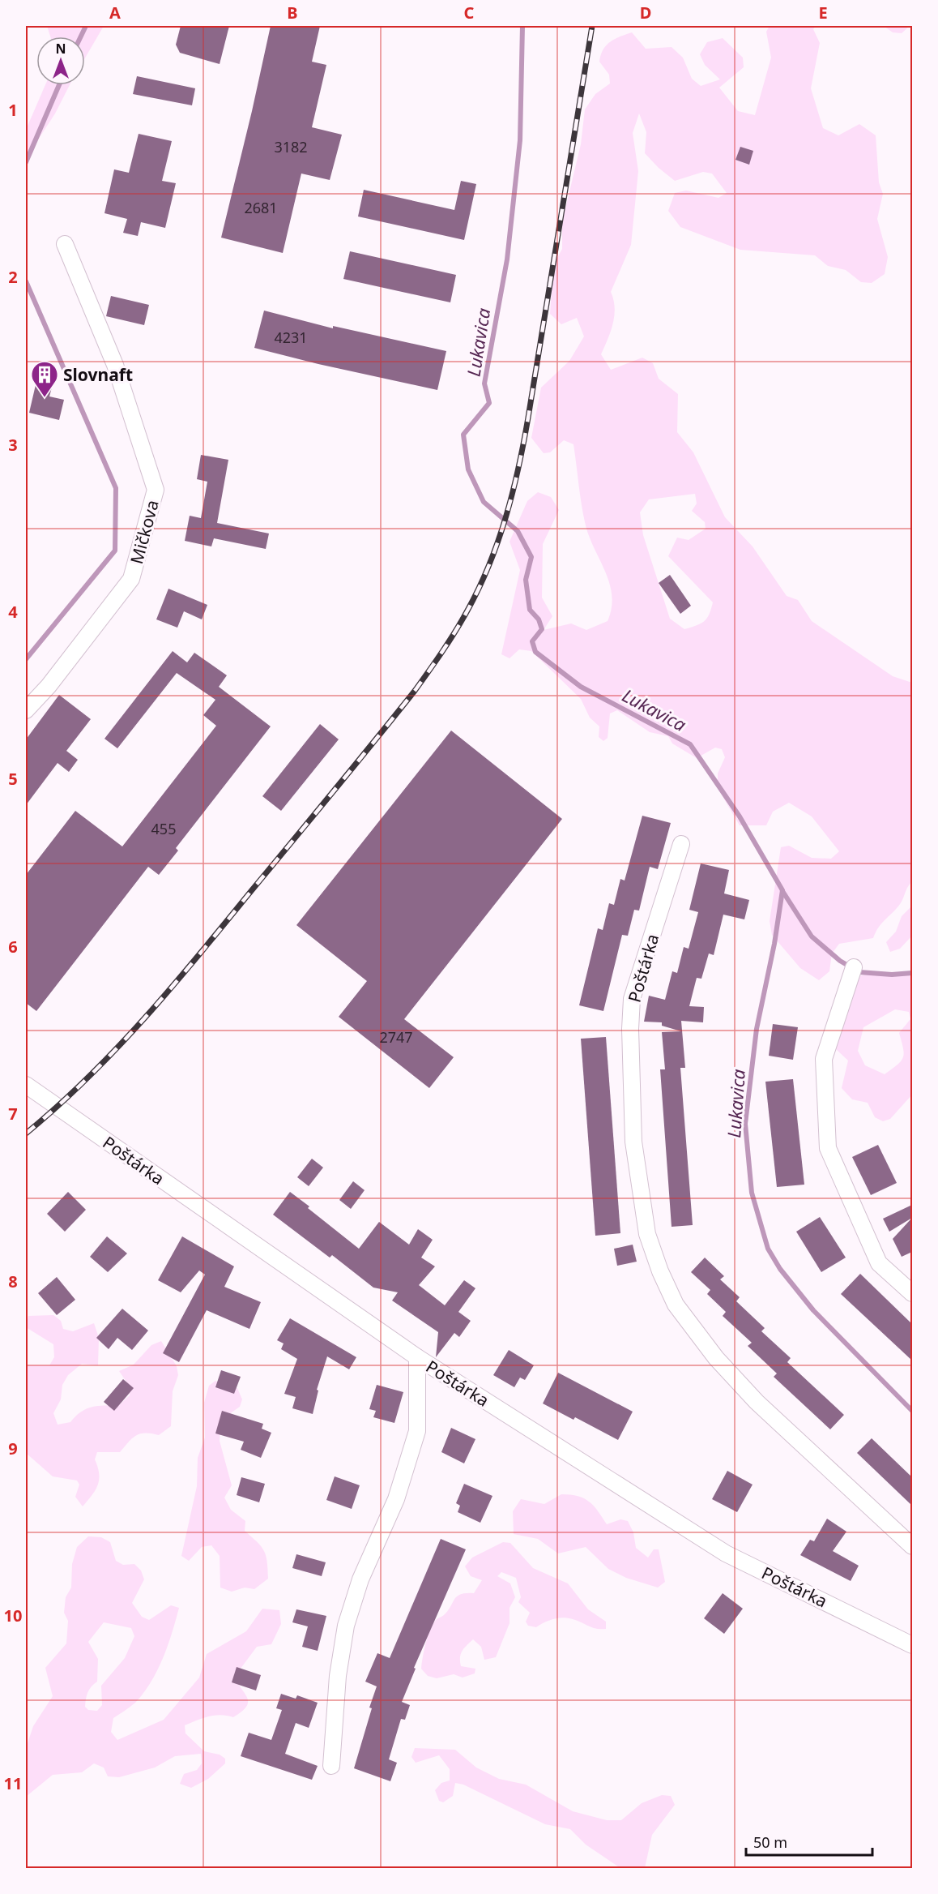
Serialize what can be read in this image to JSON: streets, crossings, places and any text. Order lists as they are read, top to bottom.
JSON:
{
  "streets": {
    "street": ["Mičkova", "Poštárka"]
  },
  "water": ["Lukavica"],
  "places": {
    "building": ["Slovnaft"]
  },
  "house_numbers": [
    "3182",
    "2681",
    "4231",
    "455",
    "2747"
  ],
  "scale_bar": "50 m",
  "north": "top",
  "grid": {
    "columns": [
      "A",
      "B",
      "C",
      "D",
      "E"
    ],
    "rows": [
      "1",
      "2",
      "3",
      "4",
      "5",
      "6",
      "7",
      "8",
      "9",
      "10",
      "11"
    ]
  }
}
